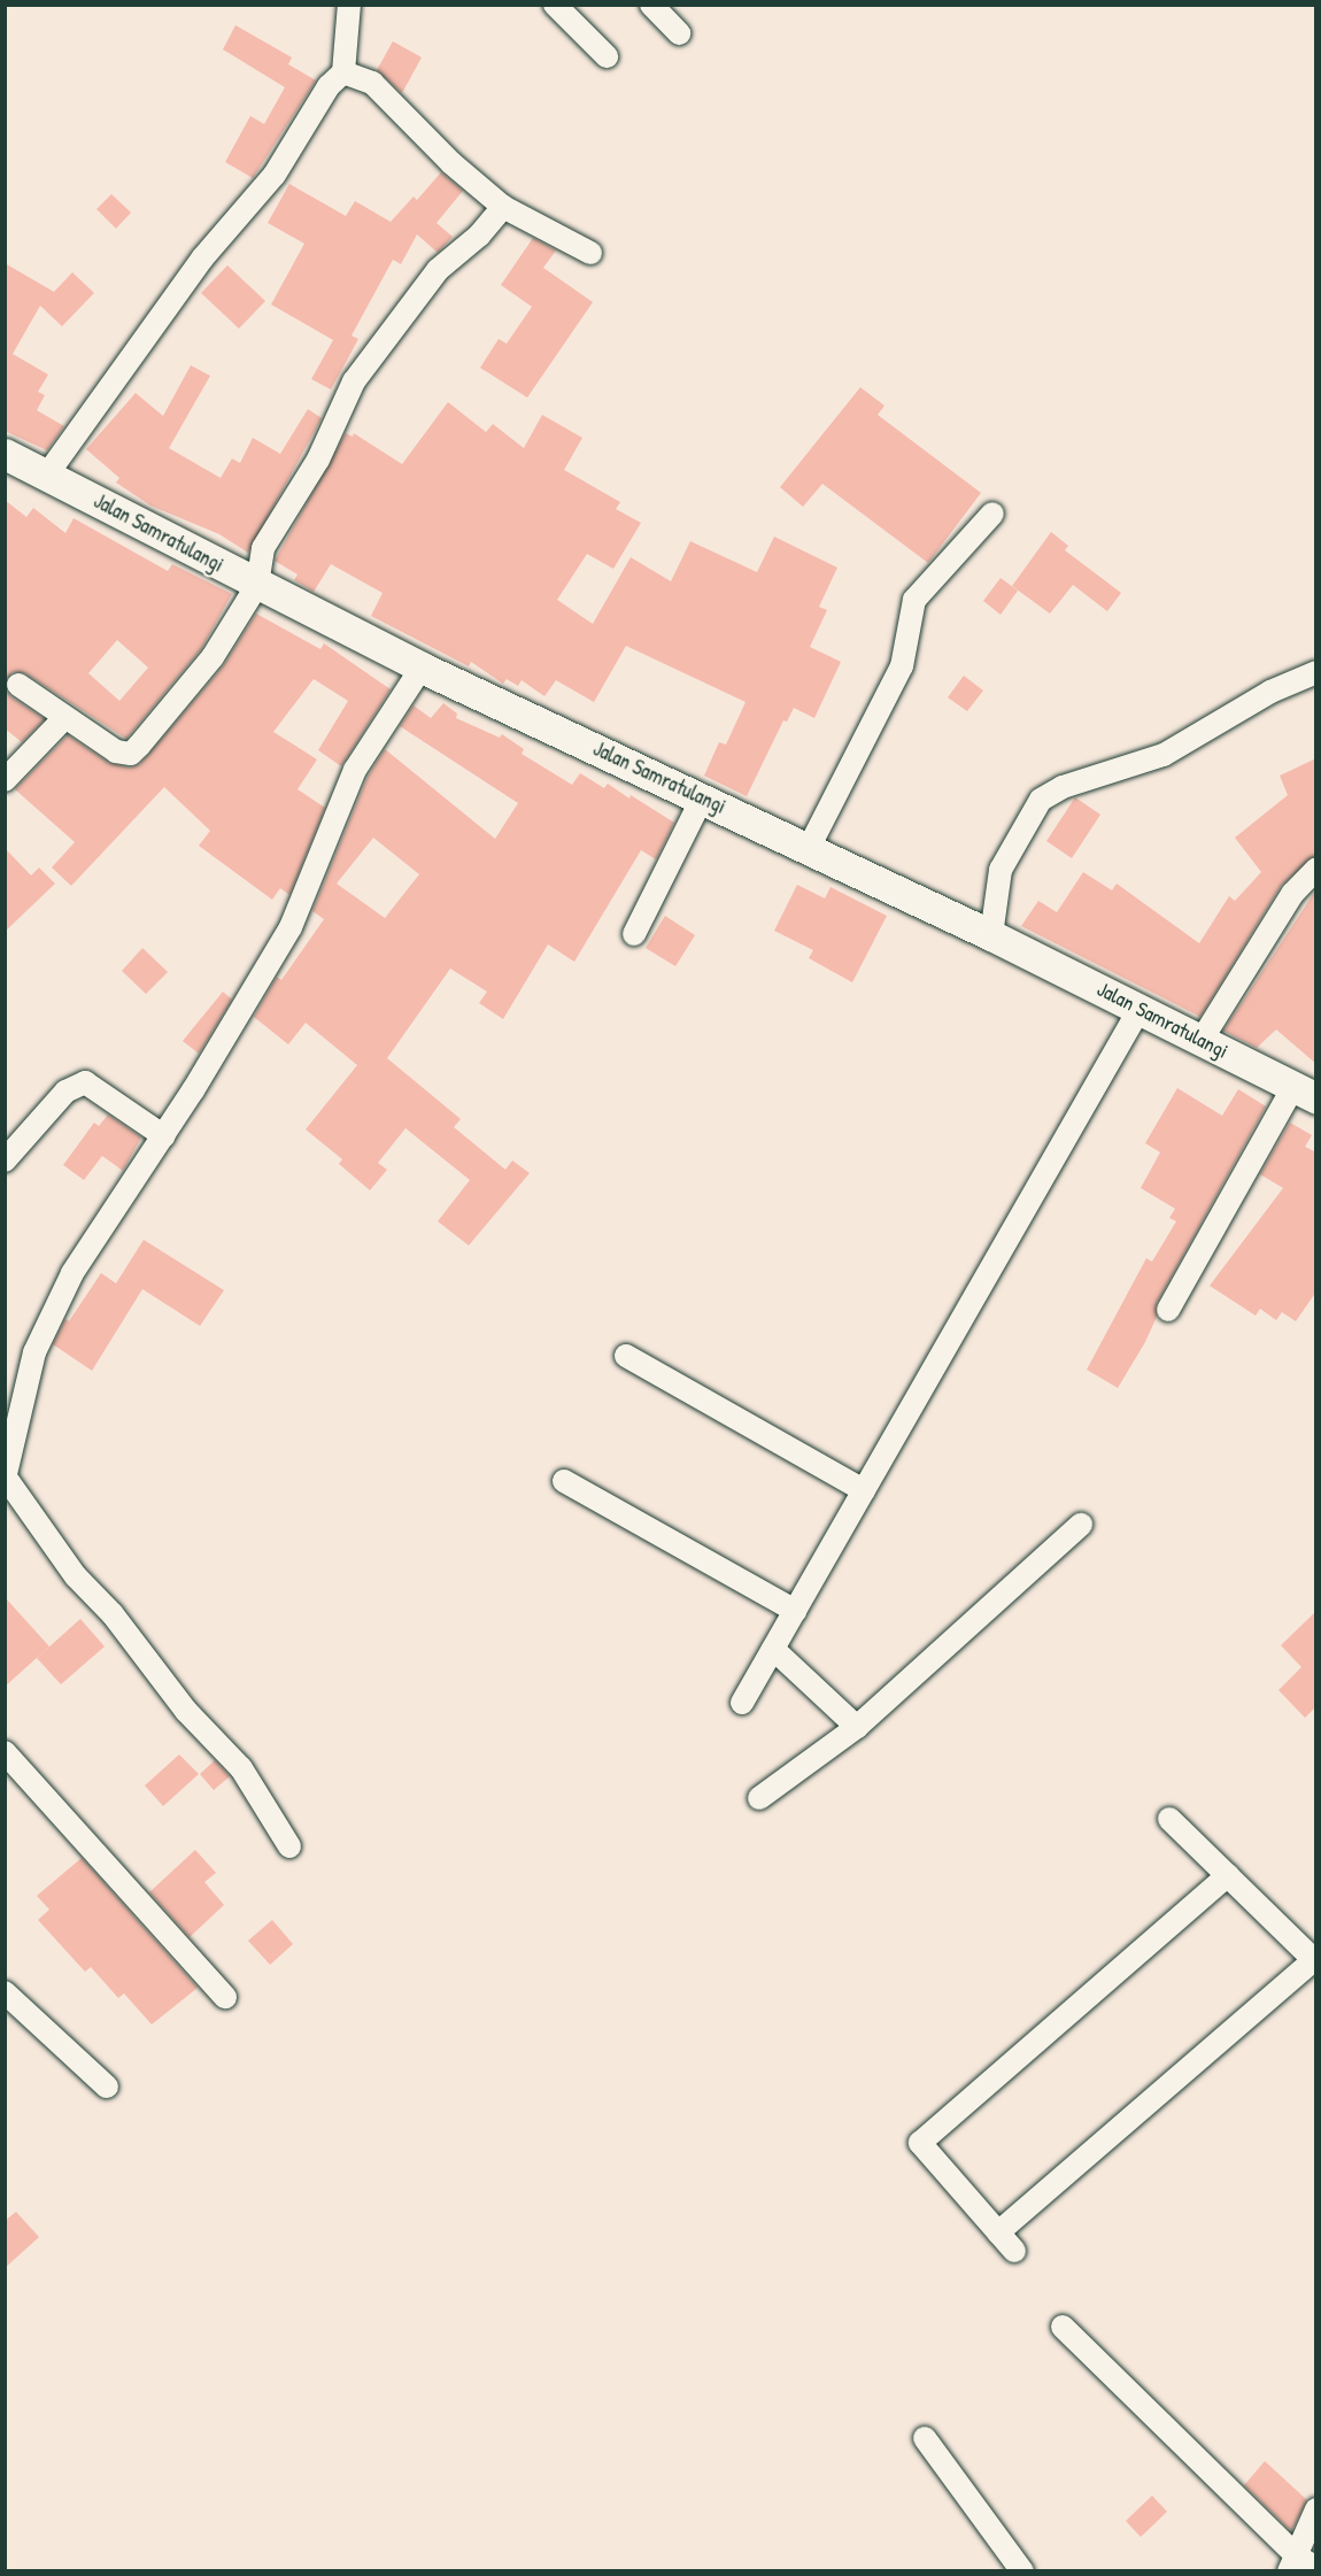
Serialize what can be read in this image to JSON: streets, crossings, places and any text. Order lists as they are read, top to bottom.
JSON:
{
  "streets": {
    "main road": ["Jalan Samratulangi"]
  }
}
